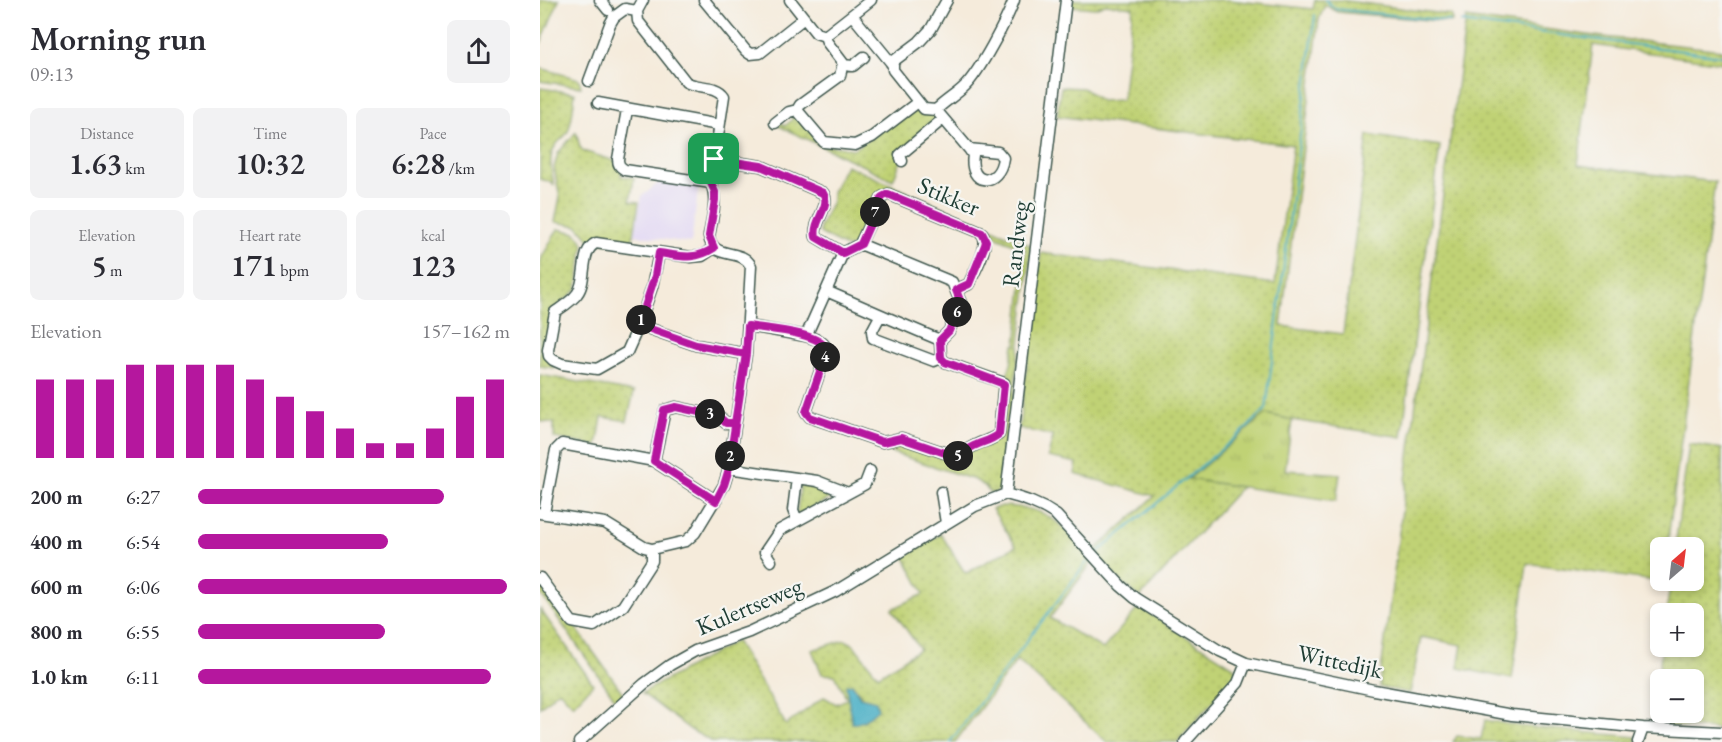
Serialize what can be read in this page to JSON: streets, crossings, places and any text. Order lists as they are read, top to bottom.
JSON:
{
  "streets": {
    "street": [
      "Stikker",
      "Randweg",
      "Kulertseweg",
      "Wittedijk"
    ]
  },
  "crossings": [
    ["Randweg", "Kulertseweg"],
    ["Randweg", "Wittedijk"],
    ["Kulertseweg", "Wittedijk"]
  ],
  "north": "top right",
  "page": {
    "heading": ["Morning run", "09:13"],
    "stats": [
      ["Distance", "1.63 km"],
      ["Time", "10:32"],
      ["Pace", "6:28 /km"],
      ["Elevation", "5 m"],
      ["Heart rate", "171 bpm"],
      ["kcal", "123"]
    ],
    "pins": [
      "7",
      "6",
      "1",
      "4",
      "3",
      "2",
      "5"
    ],
    "chart": ["Elevation", "157–162 m"],
    "list": [
      {
        "name": "200 m",
        "note": "6:27"
      },
      {
        "name": "400 m",
        "note": "6:54"
      },
      {
        "name": "600 m",
        "note": "6:06"
      },
      {
        "name": "800 m",
        "note": "6:55"
      },
      {
        "name": "1.0 km",
        "note": "6:11"
      }
    ],
    "map_buttons": ["+", "−"]
  }
}
